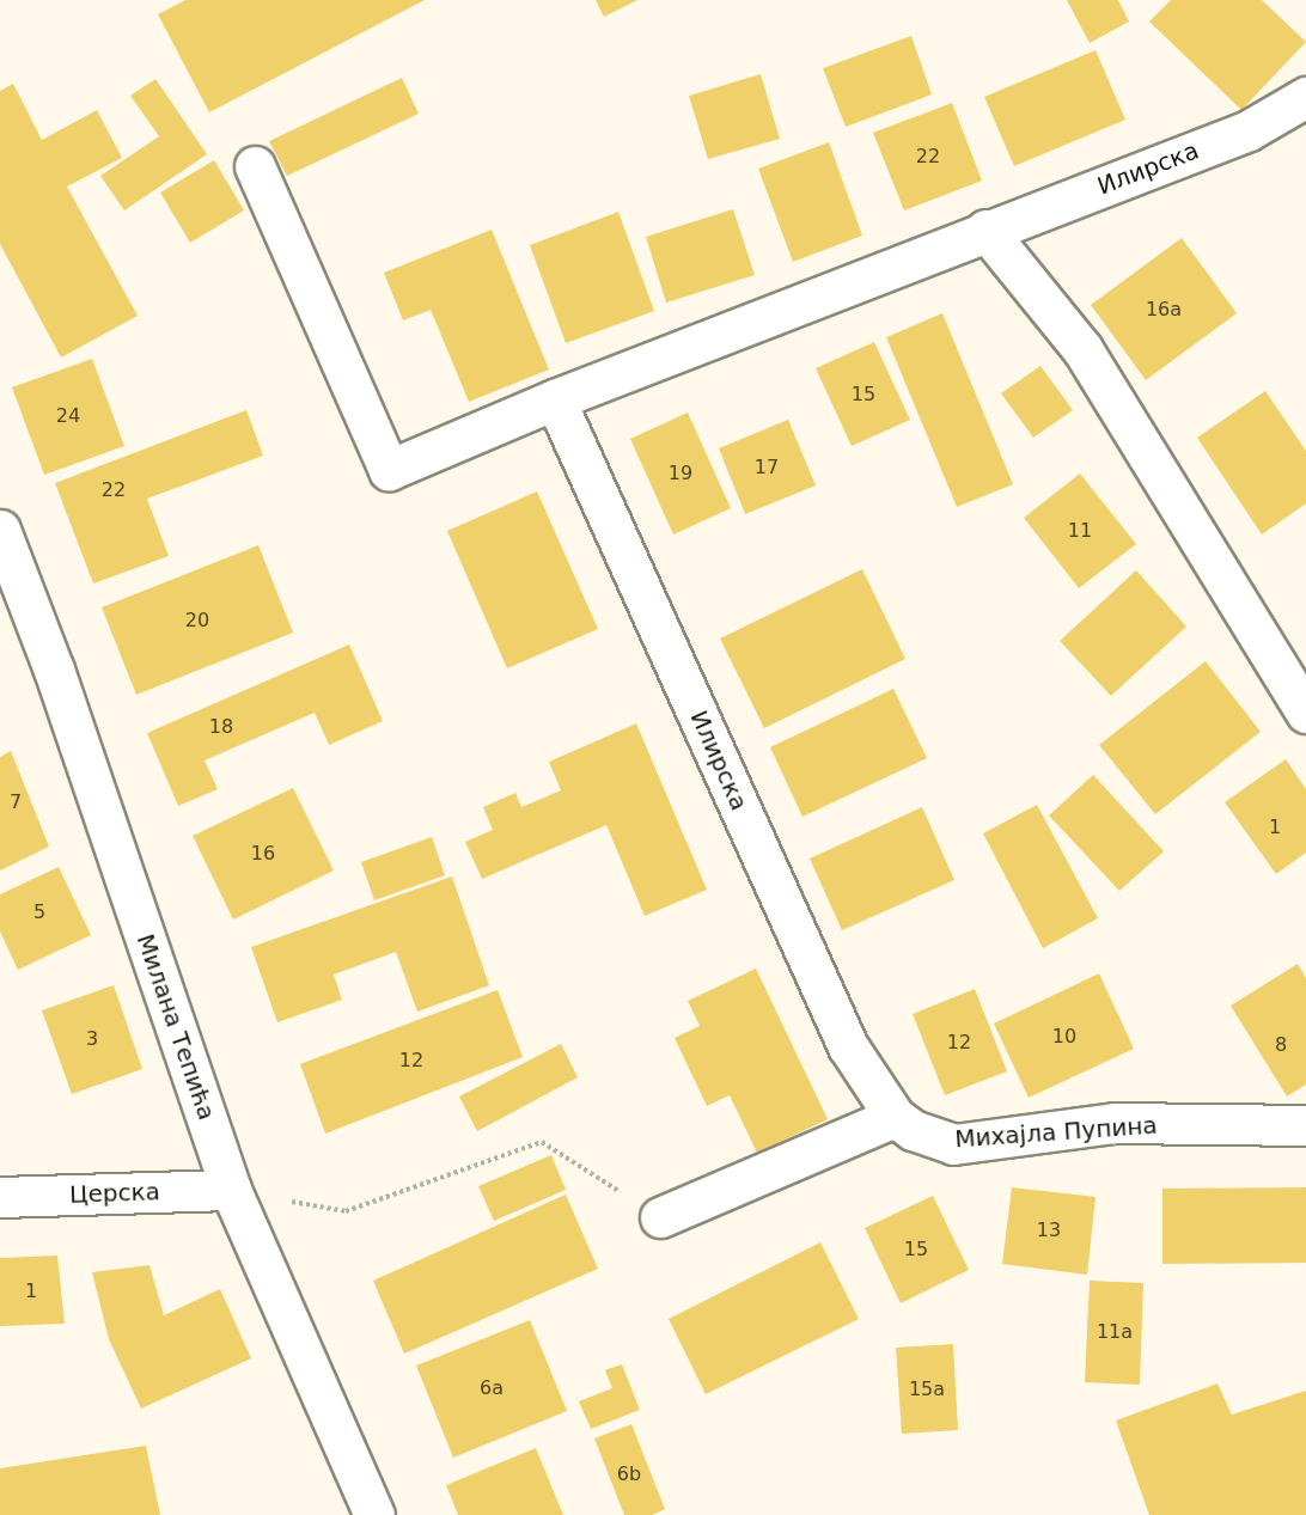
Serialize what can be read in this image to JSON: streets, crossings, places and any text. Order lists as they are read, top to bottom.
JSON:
{
  "streets": {
    "street": [
      "Илирска",
      "Милана Тепића",
      "Михајла Пупина",
      "Церска"
    ]
  },
  "crossings": [
    ["Илирска", "Михајла Пупина"],
    ["Милана Тепића", "Церска"]
  ],
  "house_numbers": [
    "22",
    "16a",
    "15",
    "24",
    "17",
    "19",
    "22",
    "11",
    "20",
    "18",
    "7",
    "1",
    "16",
    "5",
    "10",
    "3",
    "12",
    "8",
    "12",
    "13",
    "15",
    "1",
    "11a",
    "6a",
    "15a",
    "6b"
  ]
}
